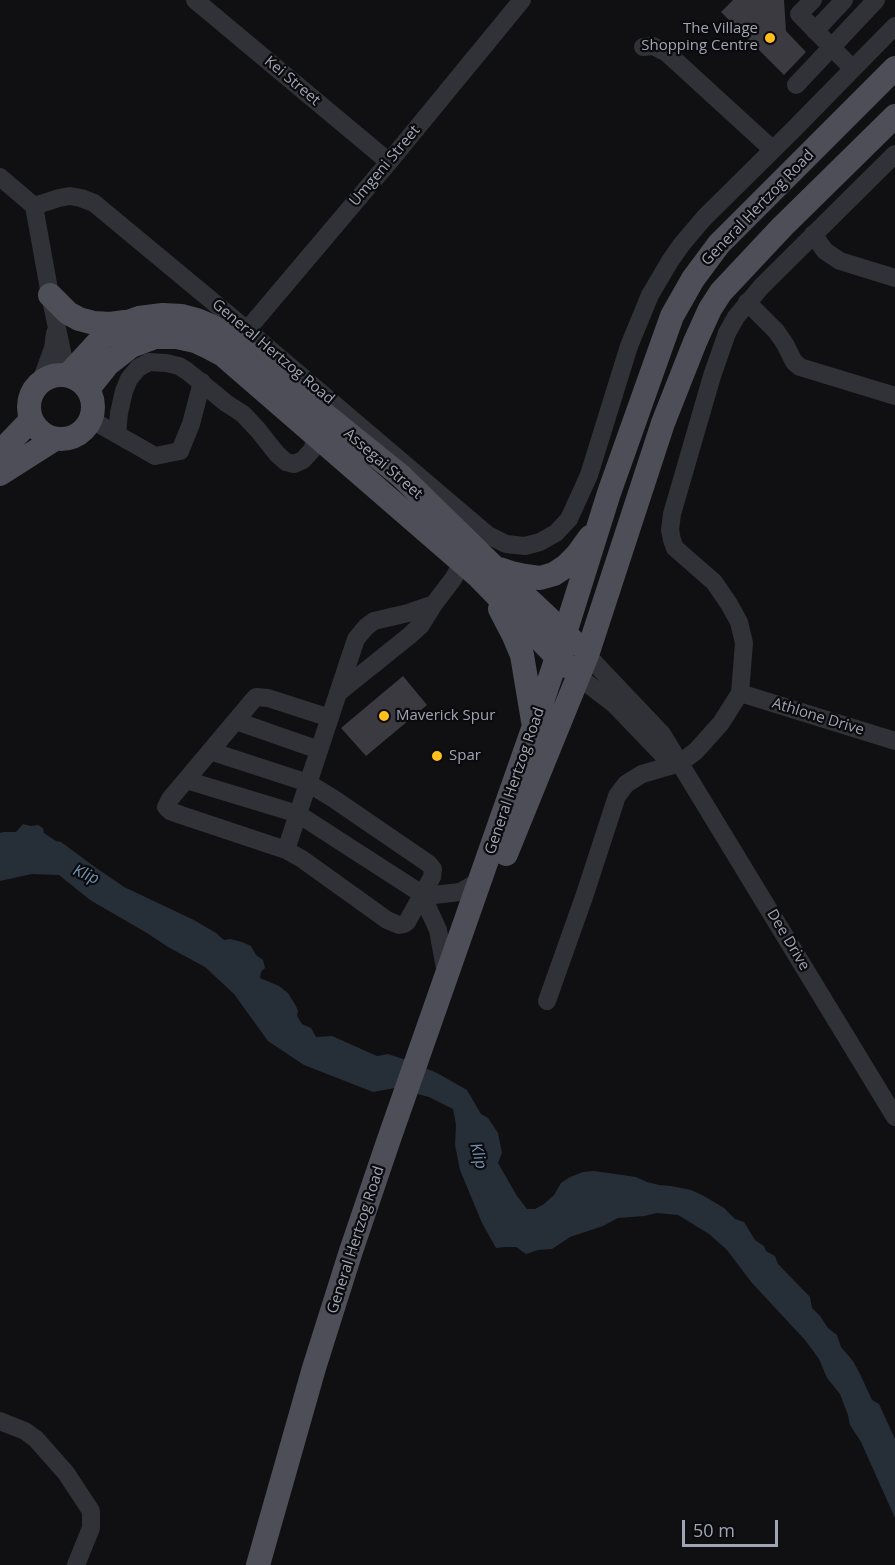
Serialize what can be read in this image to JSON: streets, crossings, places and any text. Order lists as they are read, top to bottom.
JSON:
{
  "streets": {
    "main road": ["General Hertzog Road", "Assegai Street"],
    "street": [
      "Kei Street",
      "Umgeni Street",
      "Athlone Drive",
      "Dee Drive"
    ]
  },
  "crossings": [
    ["Kei Street", "Umgeni Street"],
    ["Umgeni Street", "General Hertzog Road"],
    ["General Hertzog Road", "Assegai Street"],
    ["General Hertzog Road", "Dee Drive"],
    ["Assegai Street", "Dee Drive"]
  ],
  "water": ["Klip"],
  "places": ["The Village Shopping Centre", "Maverick Spur", "Spar"],
  "scale_bar": "50 m"
}
